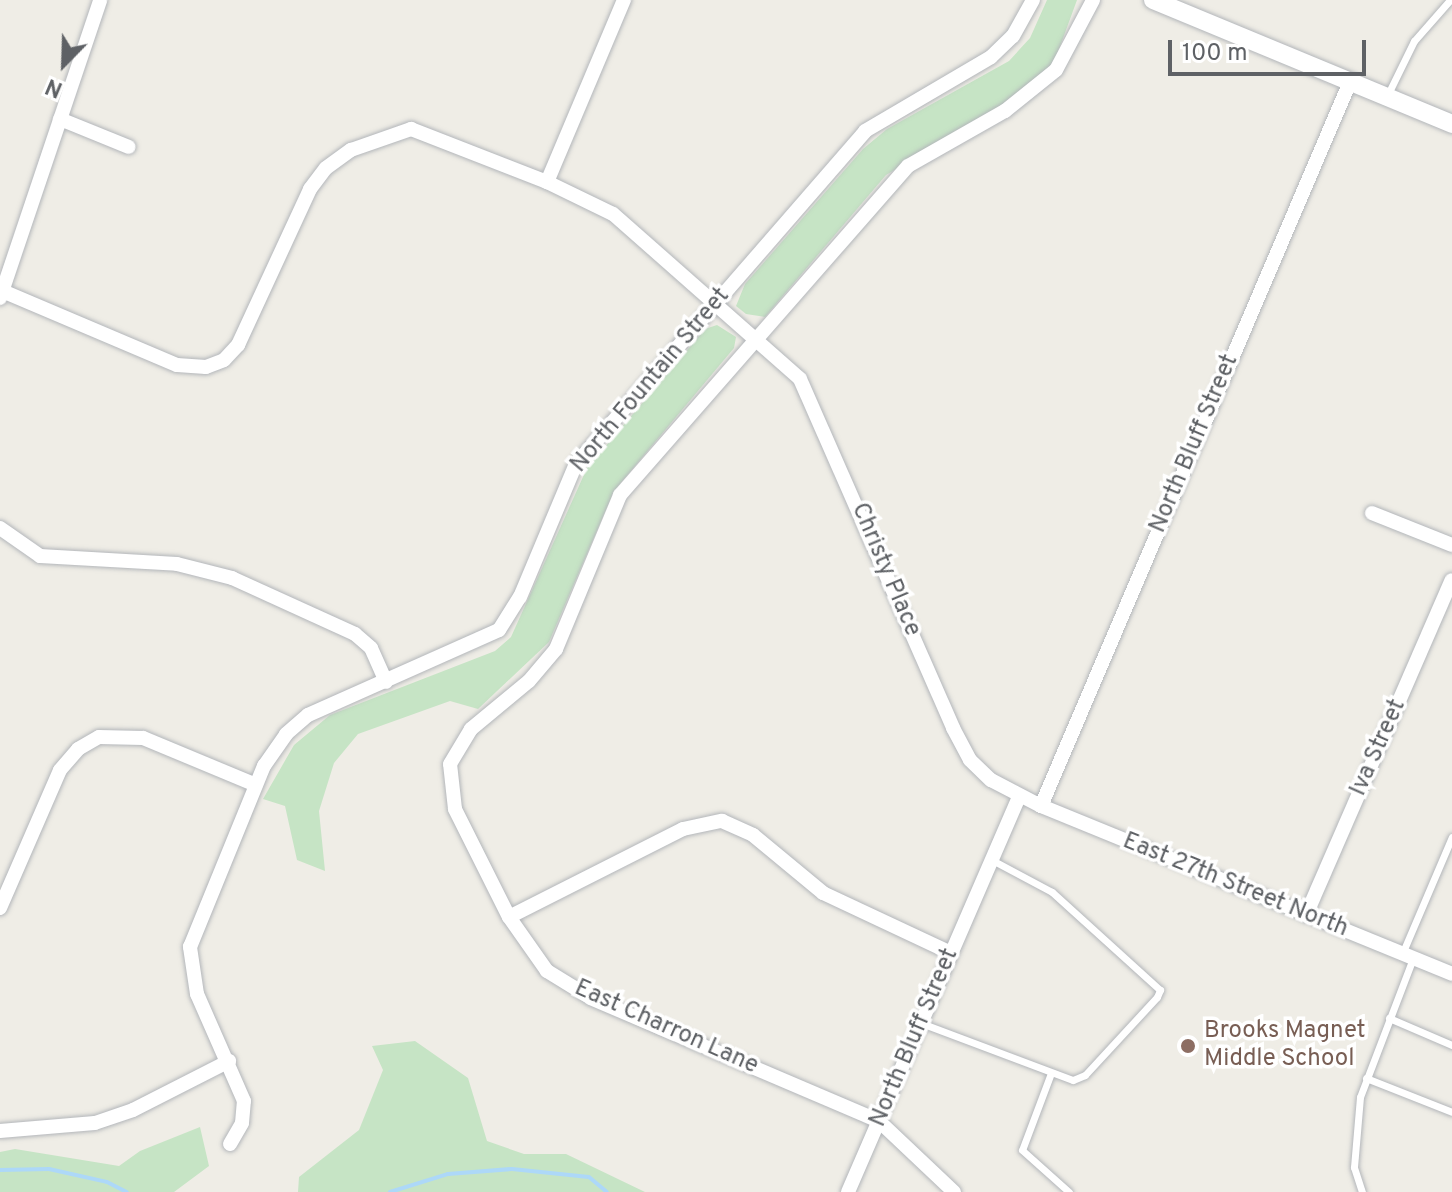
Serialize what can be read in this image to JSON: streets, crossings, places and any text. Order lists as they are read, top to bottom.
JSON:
{
  "streets": {
    "street": [
      "North Fountain Street",
      "North Bluff Street",
      "Christy Place",
      "Iva Street",
      "East 27th Street North",
      "East Charron Lane"
    ]
  },
  "crossings": [
    ["North Fountain Street", "Christy Place"],
    ["North Fountain Street", "East Charron Lane"],
    ["North Bluff Street", "Christy Place"],
    ["North Bluff Street", "East 27th Street North"],
    ["North Bluff Street", "East Charron Lane"],
    ["Christy Place", "East 27th Street North"],
    ["Iva Street", "East 27th Street North"]
  ],
  "places": ["Brooks Magnet Middle School"],
  "scale_bar": "100 m",
  "north": "bottom left"
}
